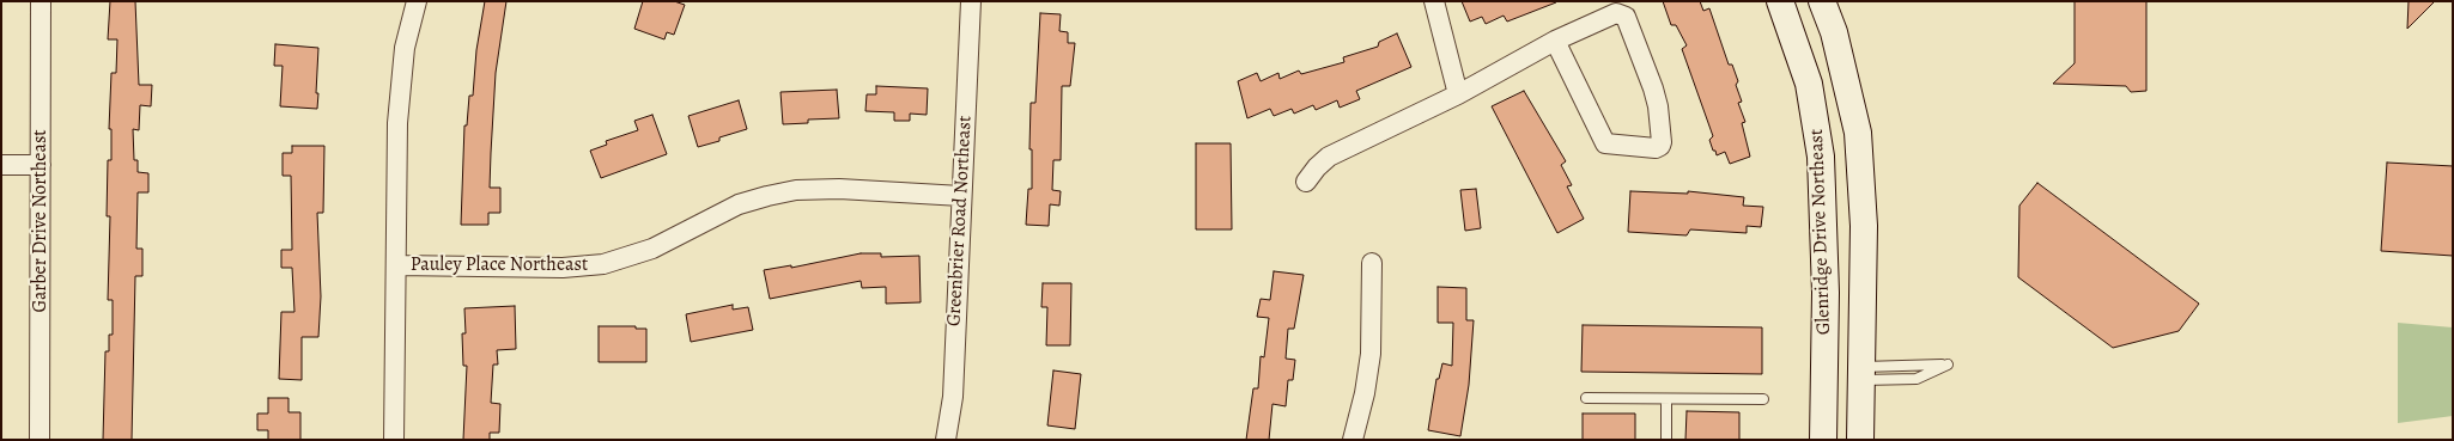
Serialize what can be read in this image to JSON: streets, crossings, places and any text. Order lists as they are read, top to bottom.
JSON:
{
  "streets": {
    "main road": ["Glenridge Drive Northeast"],
    "street": ["Garber Drive Northeast", "Greenbrier Road Northeast", "Pauley Place Northeast"]
  },
  "crossings": [
    ["Greenbrier Road Northeast", "Pauley Place Northeast"]
  ]
}
